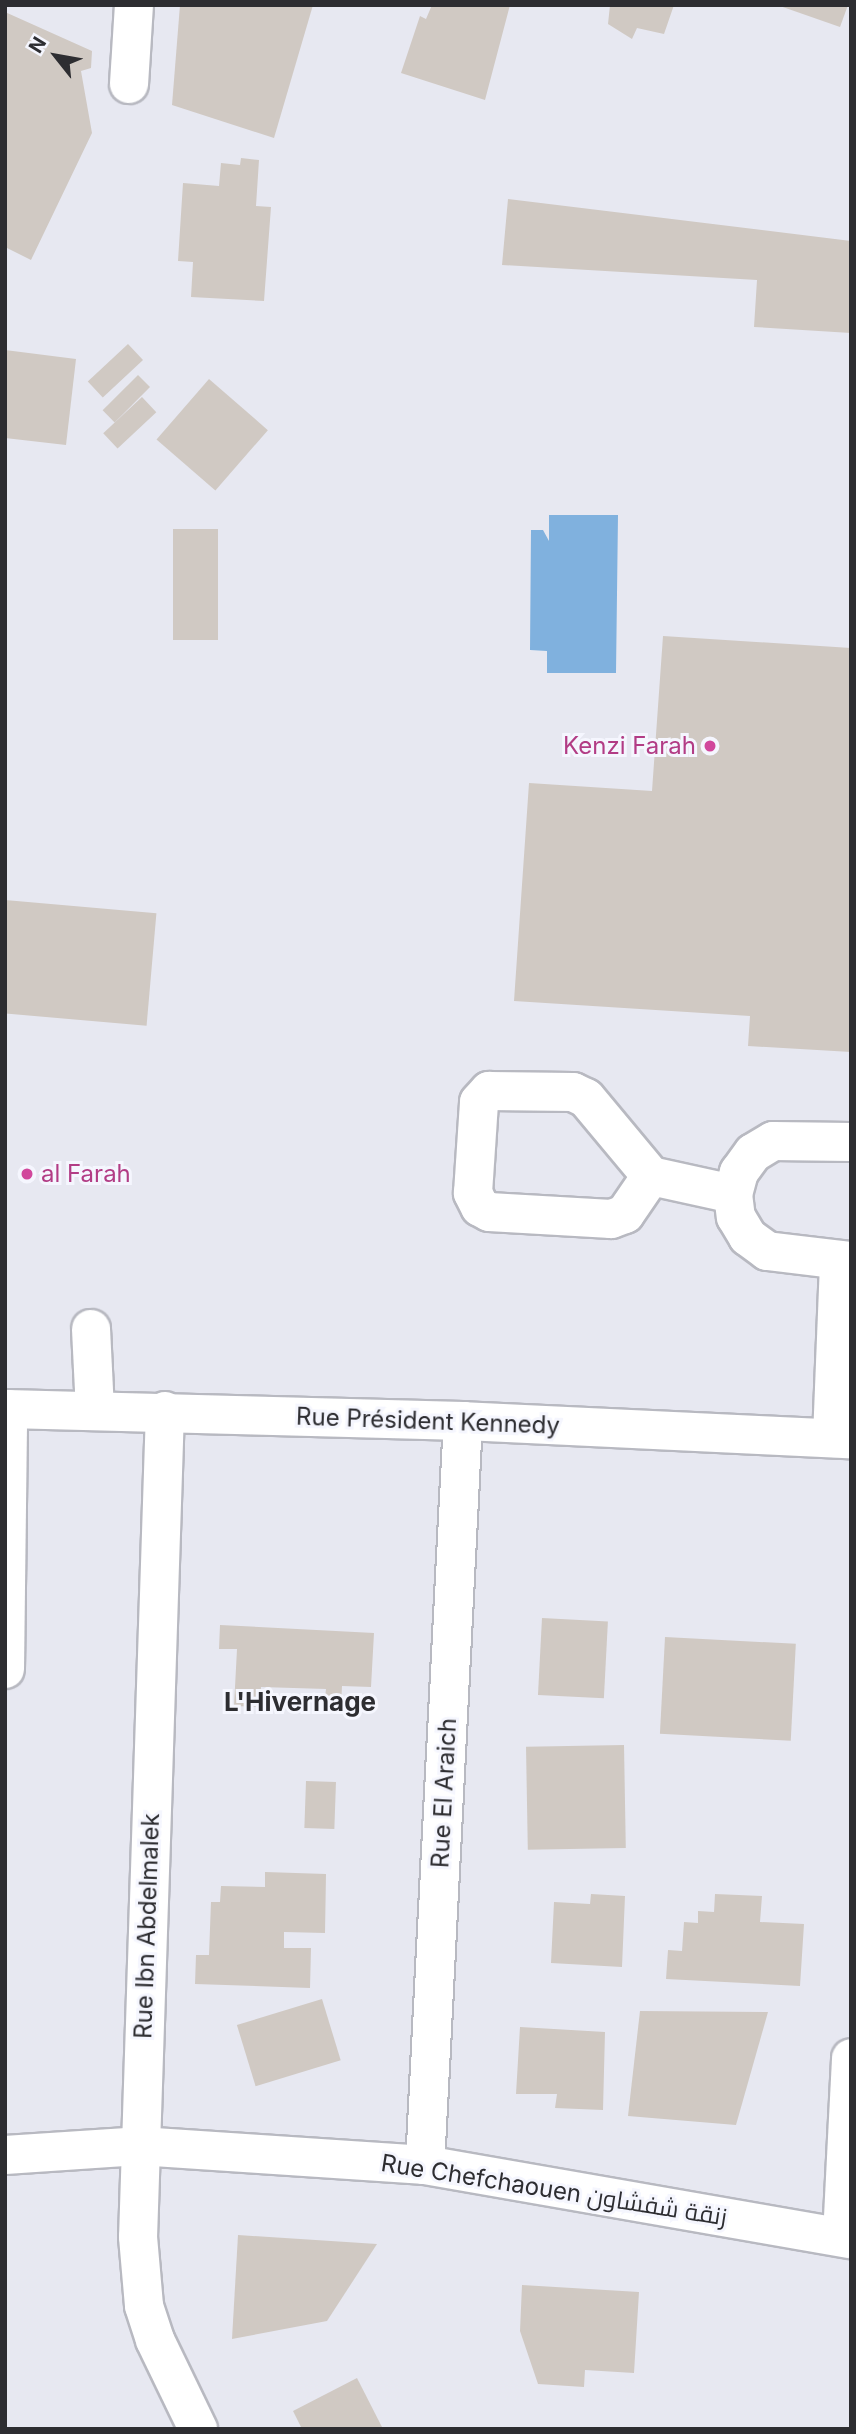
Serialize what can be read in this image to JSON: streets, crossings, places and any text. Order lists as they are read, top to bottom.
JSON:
{
  "streets": {
    "street": [
      "Rue Président Kennedy",
      "Rue El Araich",
      "Rue Ibn Abdelmalek",
      "Rue Chefchaouen زنقة شفشاون"
    ]
  },
  "crossings": [
    ["Rue Président Kennedy", "Rue El Araich"],
    ["Rue Président Kennedy", "Rue Ibn Abdelmalek"],
    ["Rue El Araich", "Rue Chefchaouen زنقة شفشاون"],
    ["Rue Ibn Abdelmalek", "Rue Chefchaouen زنقة شفشاون"]
  ],
  "districts": ["L'Hivernage"],
  "places": ["Kenzi Farah", "al Farah"],
  "north": "top left"
}
